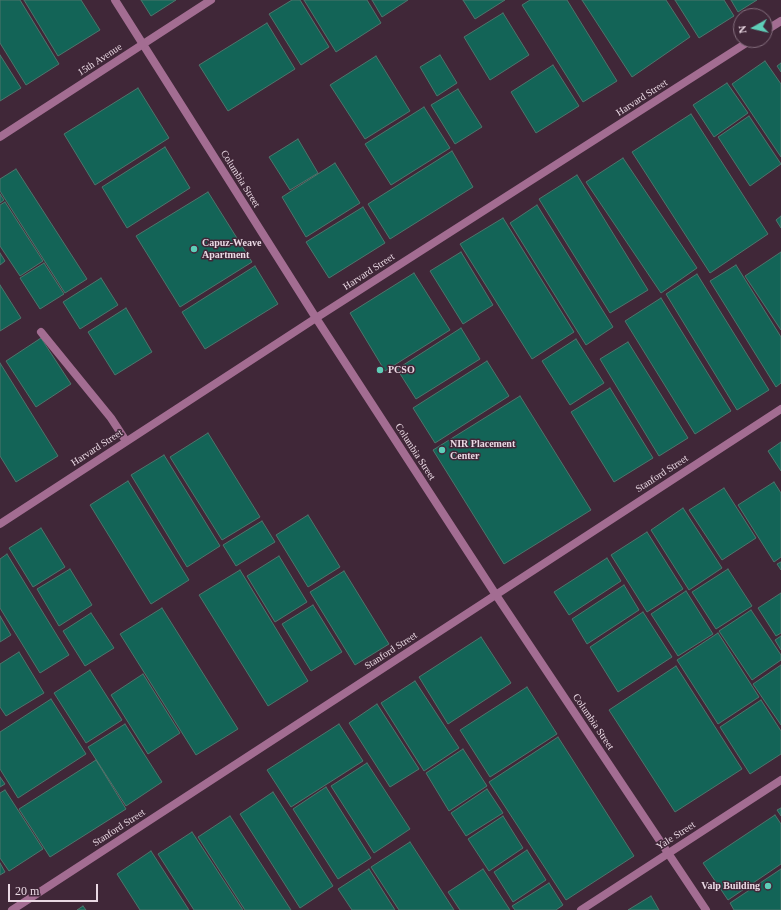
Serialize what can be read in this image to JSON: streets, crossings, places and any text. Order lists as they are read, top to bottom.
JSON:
{
  "streets": {
    "street": [
      "15th Avenue",
      "Harvard Street",
      "Columbia Street",
      "Stanford Street",
      "Yale Street"
    ]
  },
  "crossings": [
    ["15th Avenue", "Columbia Street"],
    ["Harvard Street", "Columbia Street"],
    ["Columbia Street", "Stanford Street"],
    ["Columbia Street", "Yale Street"]
  ],
  "places": [
    "Capuz-Weave Apartment",
    "PCSO",
    "NIR Placement Center",
    "Valp Building"
  ],
  "scale_bar": "20 m",
  "north": "left"
}
